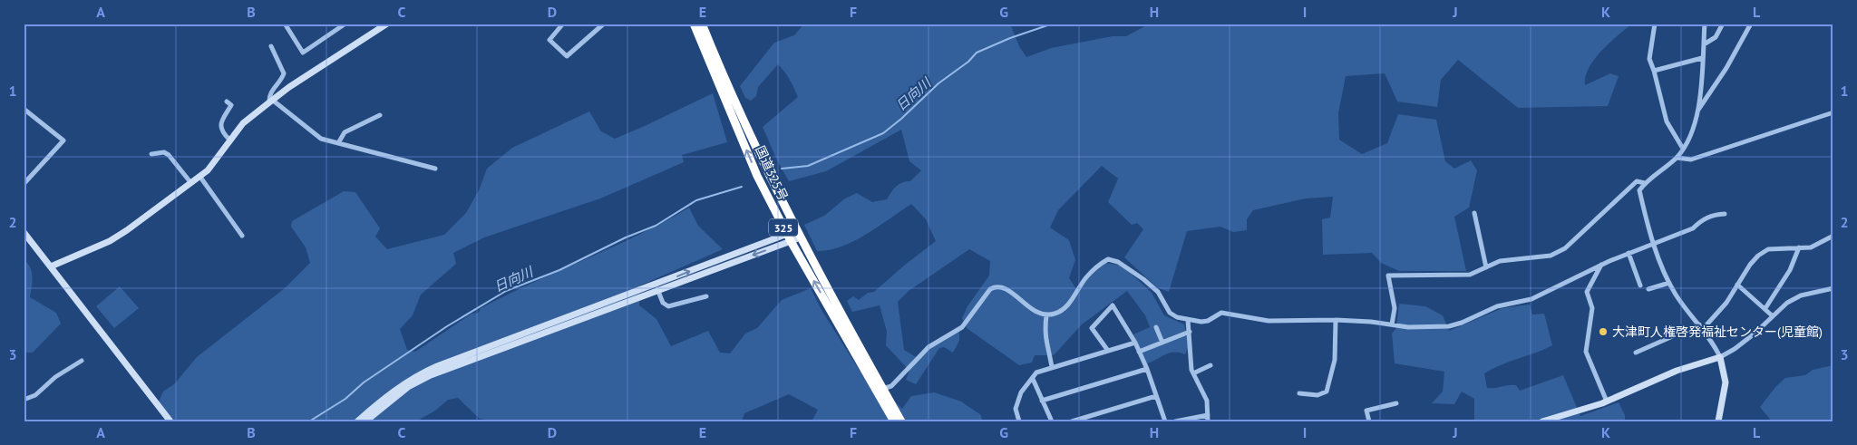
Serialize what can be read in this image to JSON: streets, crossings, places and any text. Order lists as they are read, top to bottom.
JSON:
{
  "streets": {
    "highway": ["国道325号", "325"]
  },
  "water": ["日向川"],
  "places": ["大津町人権啓発福祉センター(児童館)"],
  "grid": {
    "columns": [
      "A",
      "B",
      "C",
      "D",
      "E",
      "F",
      "G",
      "H",
      "I",
      "J",
      "K",
      "L"
    ],
    "rows": ["1", "2", "3"]
  }
}
